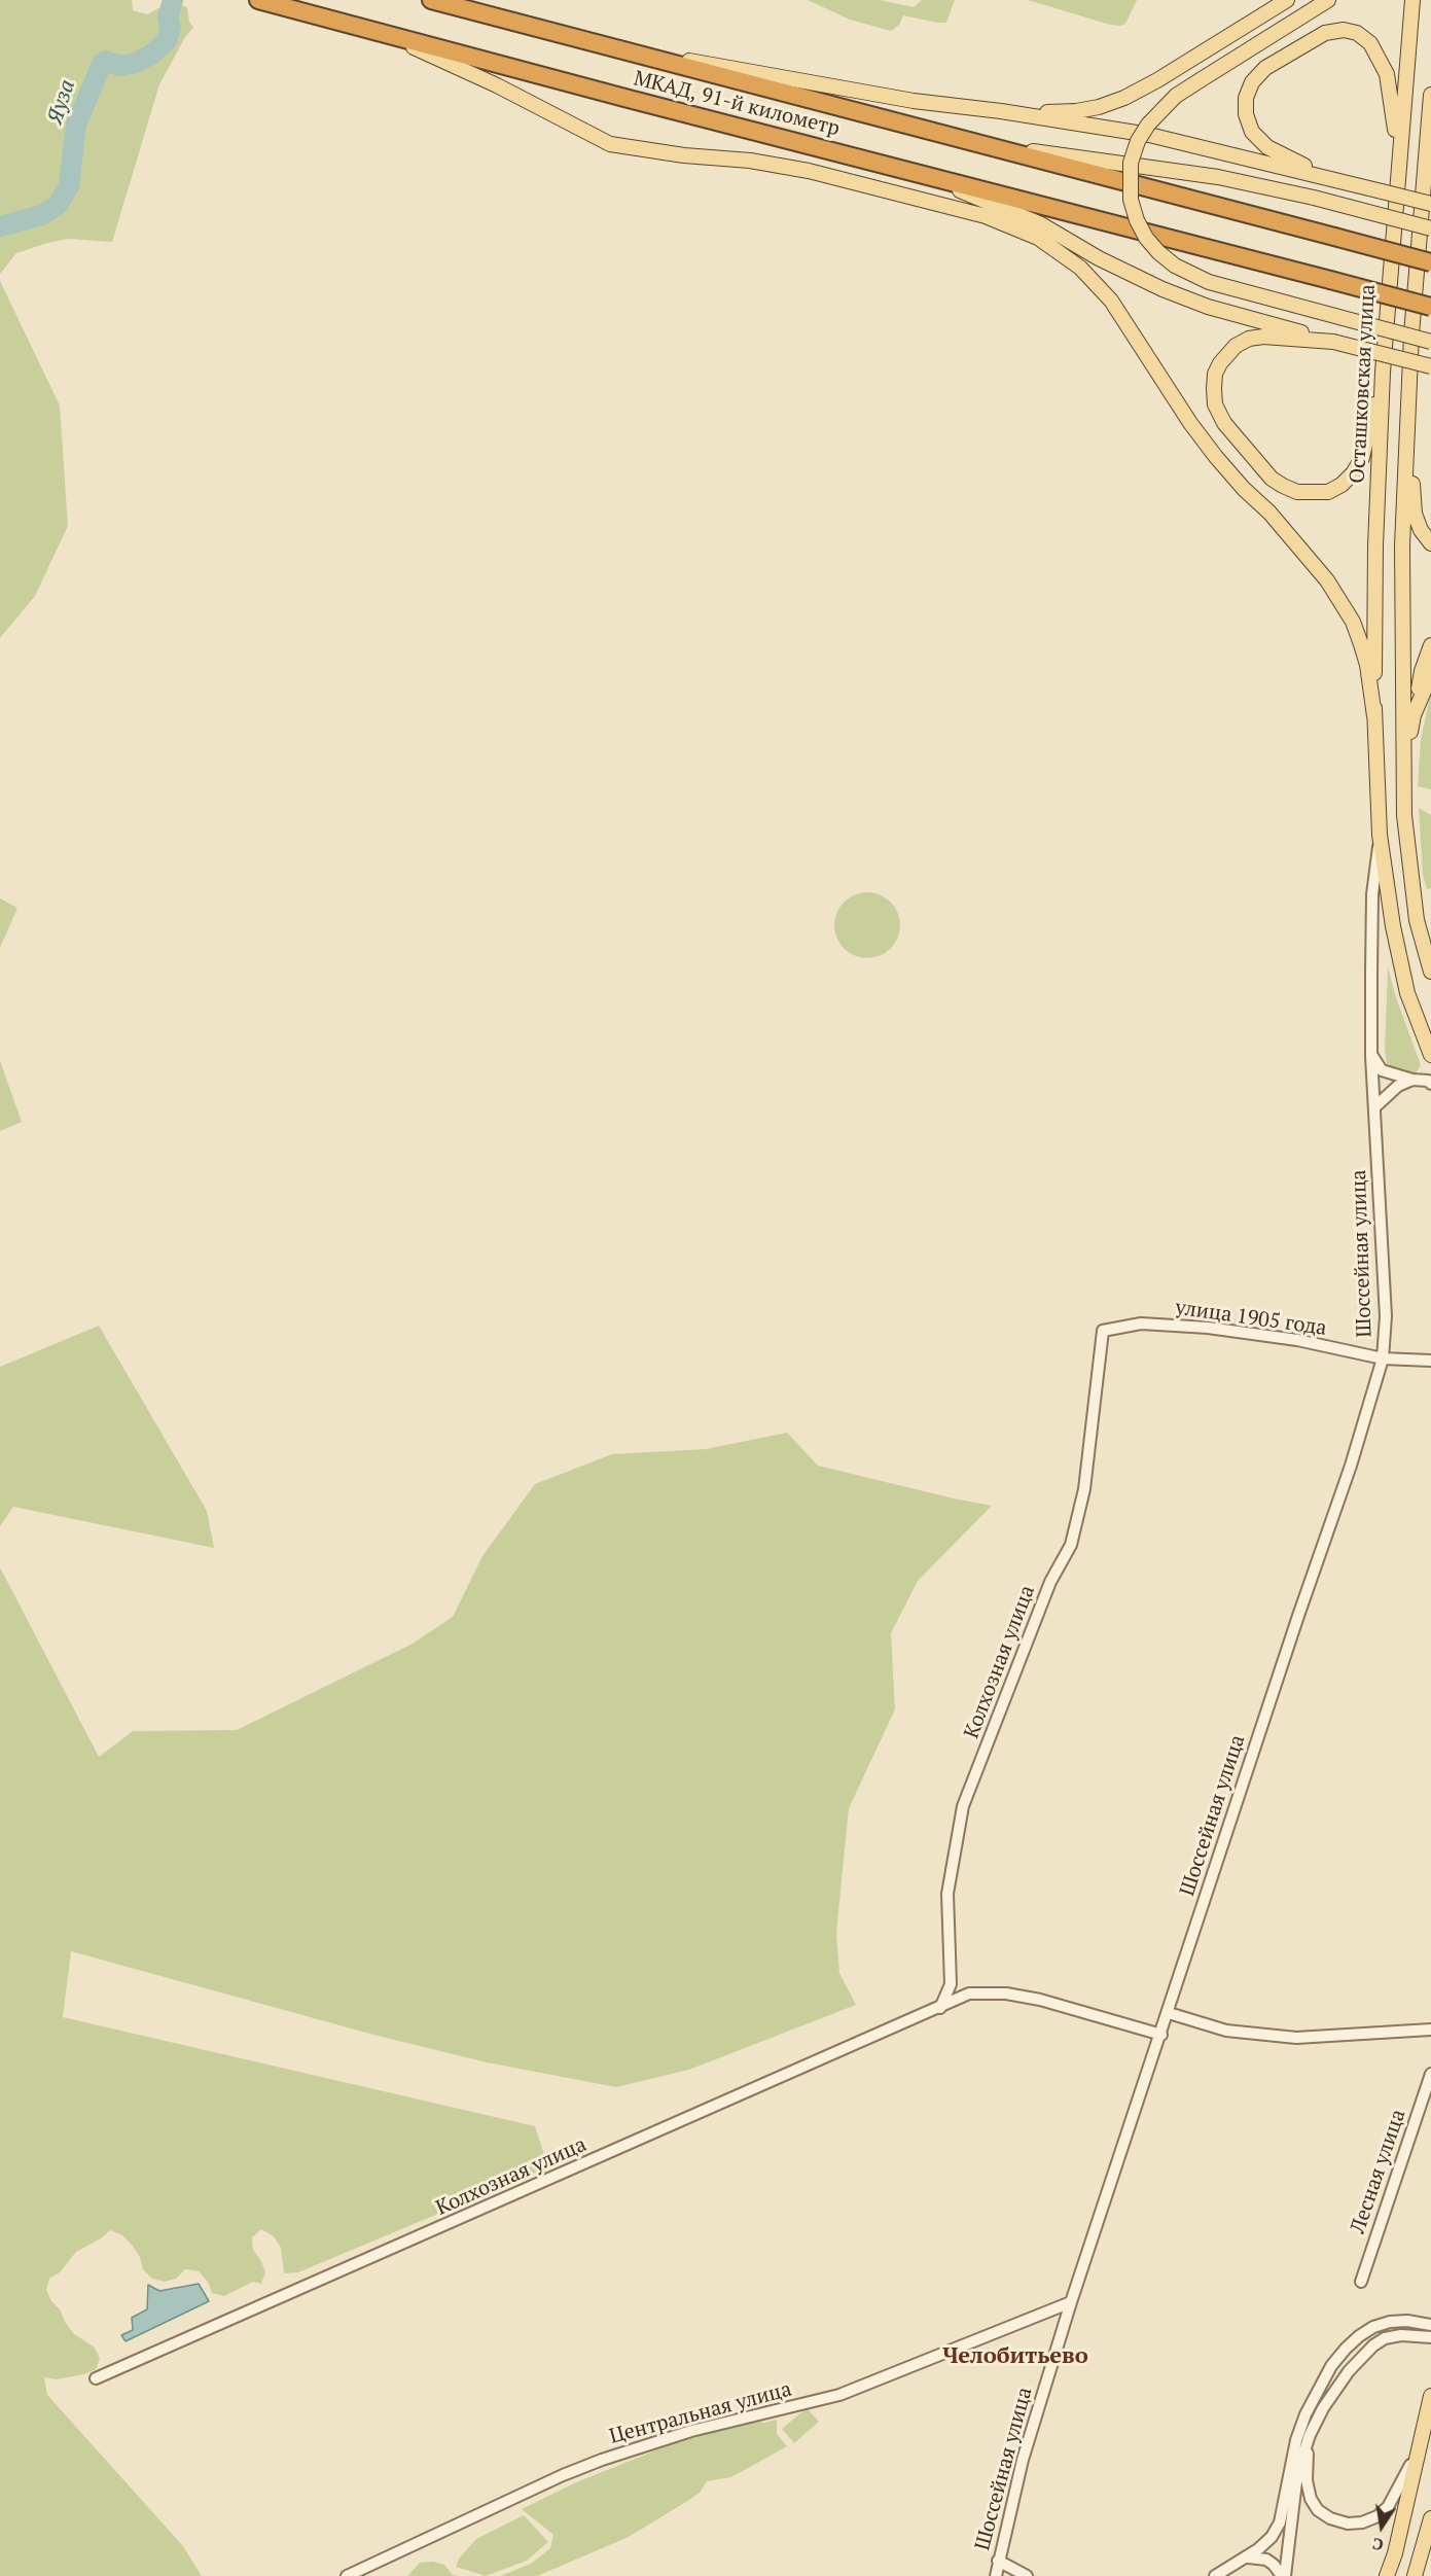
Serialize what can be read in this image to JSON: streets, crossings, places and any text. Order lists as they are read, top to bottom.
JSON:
{
  "streets": {
    "highway": ["МКАД, 91-й километр"],
    "main road": ["Осташковская улица"],
    "street": [
      "Шоссейная улица",
      "улица 1905 года",
      "Колхозная улица",
      "Лесная улица",
      "Центральная улица"
    ]
  },
  "crossings": [
    ["Осташковская улица", "Шоссейная улица"],
    ["Шоссейная улица", "улица 1905 года"],
    ["Шоссейная улица", "Колхозная улица"],
    ["Шоссейная улица", "Центральная улица"],
    ["улица 1905 года", "Колхозная улица"]
  ],
  "districts": ["Челобитьево"],
  "water": ["Яуза"],
  "north": "bottom"
}
